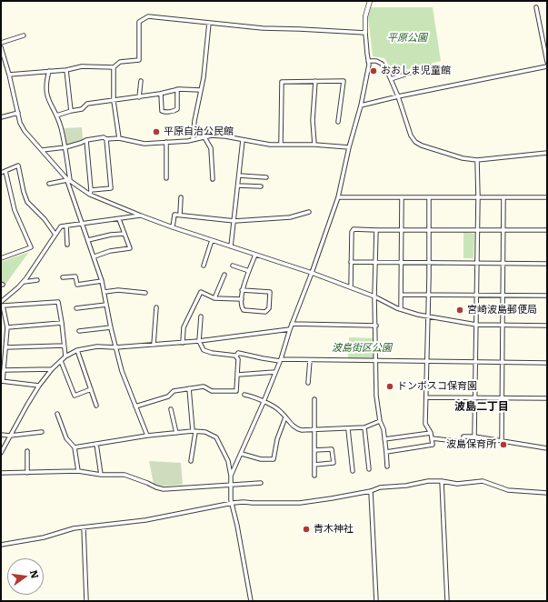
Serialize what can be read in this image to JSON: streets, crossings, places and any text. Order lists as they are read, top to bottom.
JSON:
{
  "districts": ["波島二丁目"],
  "parks": ["平原公園", "波島街区公園"],
  "places": [
    "おおしま児童館",
    "平原自治公民館",
    "宮崎波島郵便局",
    "ドンボスコ保育園",
    "波島保育所",
    "青木神社"
  ],
  "north": "right"
}
